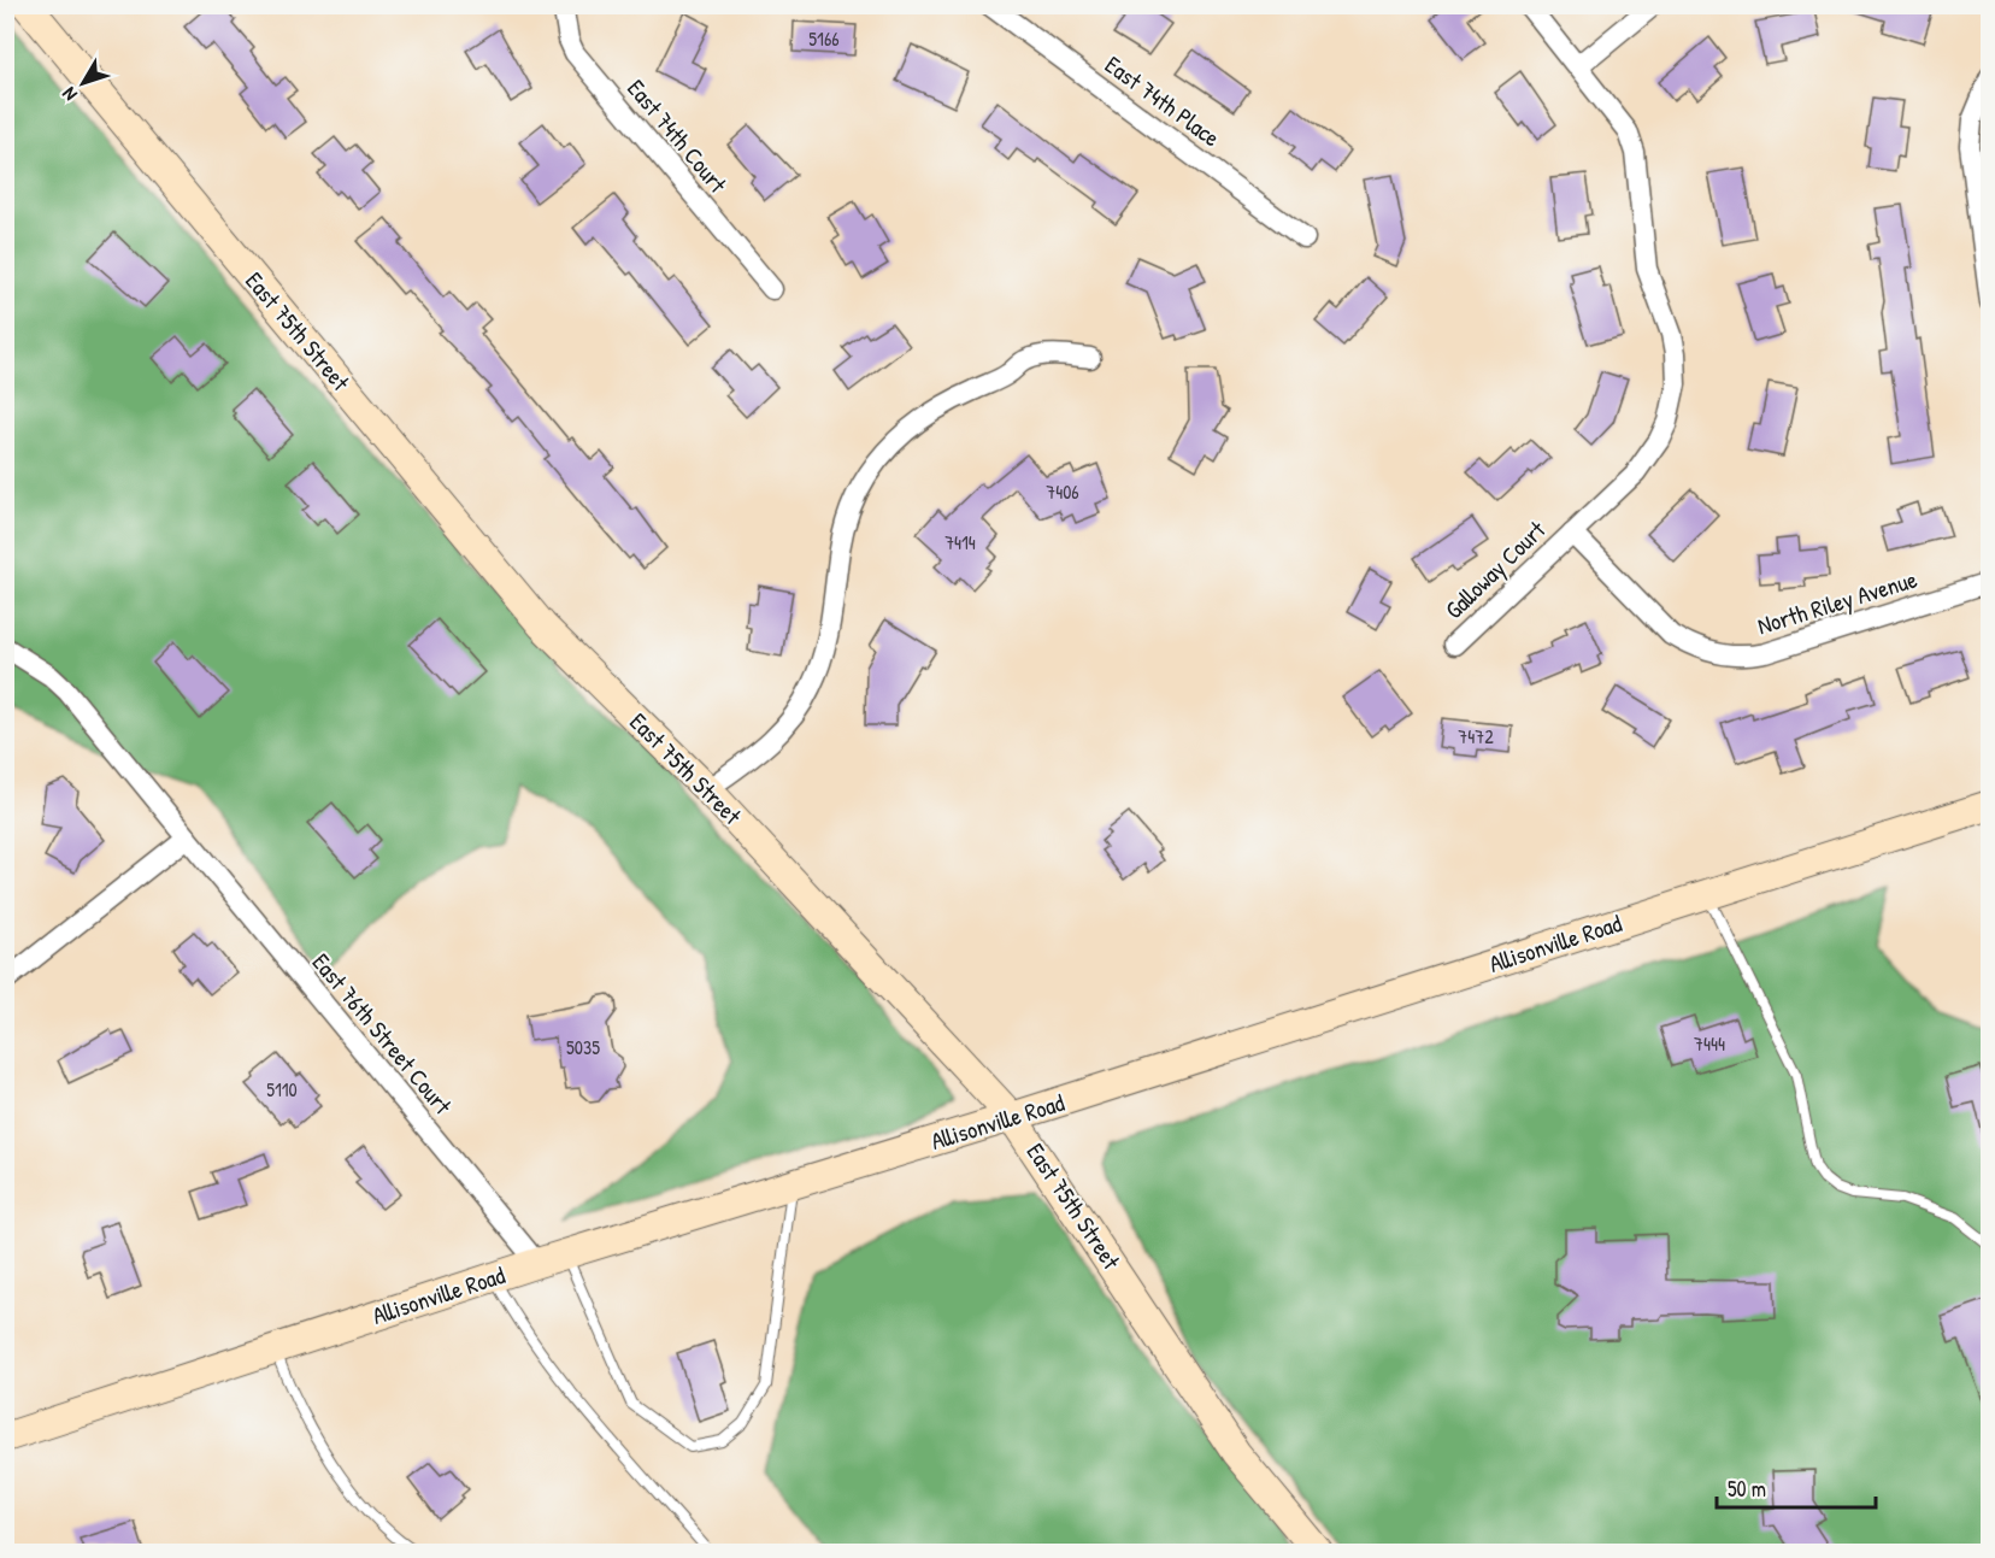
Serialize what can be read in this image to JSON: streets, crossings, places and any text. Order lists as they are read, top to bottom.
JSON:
{
  "streets": {
    "main road": ["East 75th Street", "Allisonville Road"],
    "street": [
      "East 74th Place",
      "East 74th Court",
      "Galloway Court",
      "North Riley Avenue",
      "East 76th Street Court"
    ]
  },
  "crossings": [
    ["East 75th Street", "Allisonville Road"],
    ["Galloway Court", "North Riley Avenue"],
    ["Allisonville Road", "East 76th Street Court"]
  ],
  "house_numbers": [
    "5166",
    "7406",
    "7414",
    "7472",
    "7444",
    "5035",
    "5110"
  ],
  "scale_bar": "50 m",
  "north": "bottom left"
}
